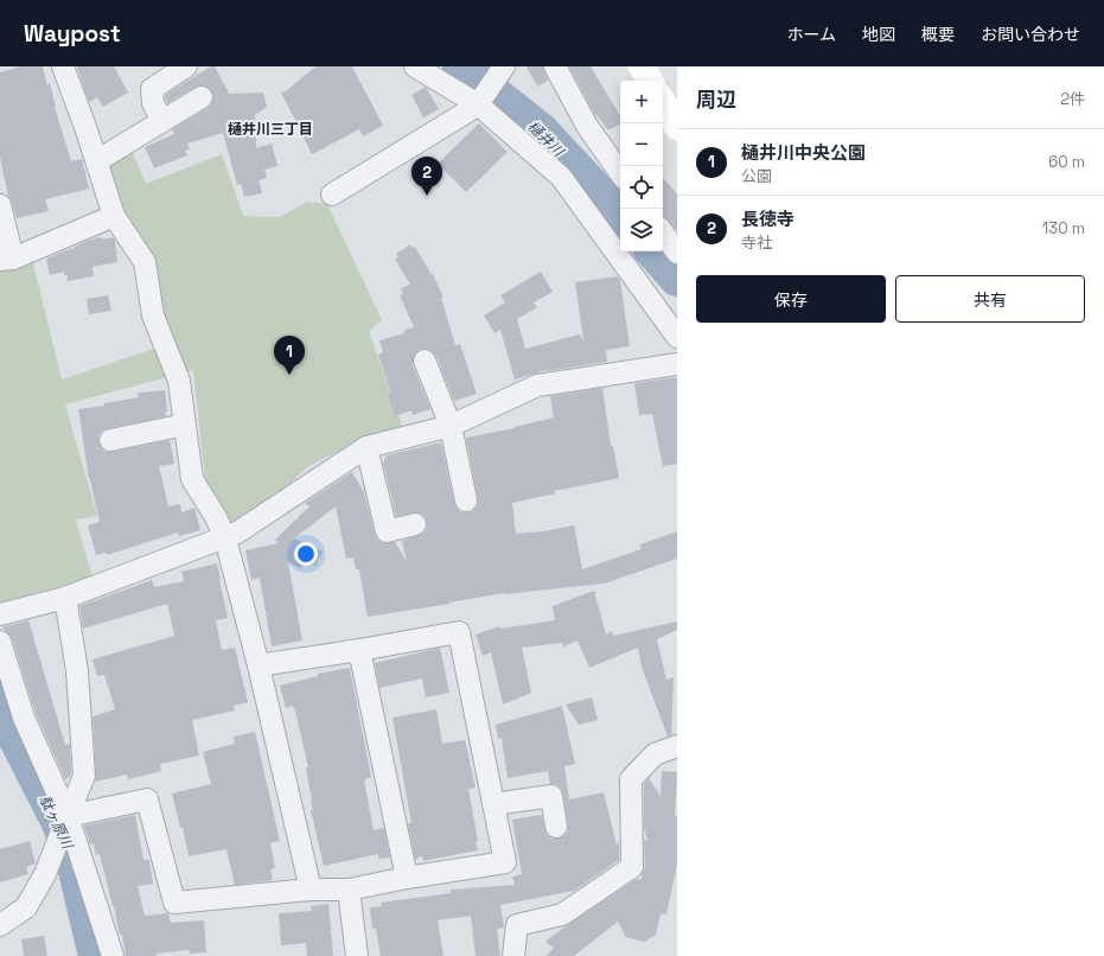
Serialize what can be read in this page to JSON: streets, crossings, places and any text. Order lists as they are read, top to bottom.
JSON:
{
  "districts": ["樋井川三丁目"],
  "water": ["樋井川", "駄ヶ原川"],
  "page": {
    "header": "Waypost",
    "nav": [
      "ホーム",
      "地図",
      "概要",
      "お問い合わせ"
    ],
    "heading": ["周辺", "2件"],
    "map_buttons": ["+", "−"],
    "list": [
      {
        "mark": "1",
        "name": "樋井川中央公園",
        "note": "公園",
        "value": "60 m"
      },
      {
        "mark": "2",
        "name": "長徳寺",
        "note": "寺社",
        "value": "130 m"
      }
    ],
    "pins": ["2", "1"],
    "buttons": ["保存", "共有"]
  }
}
